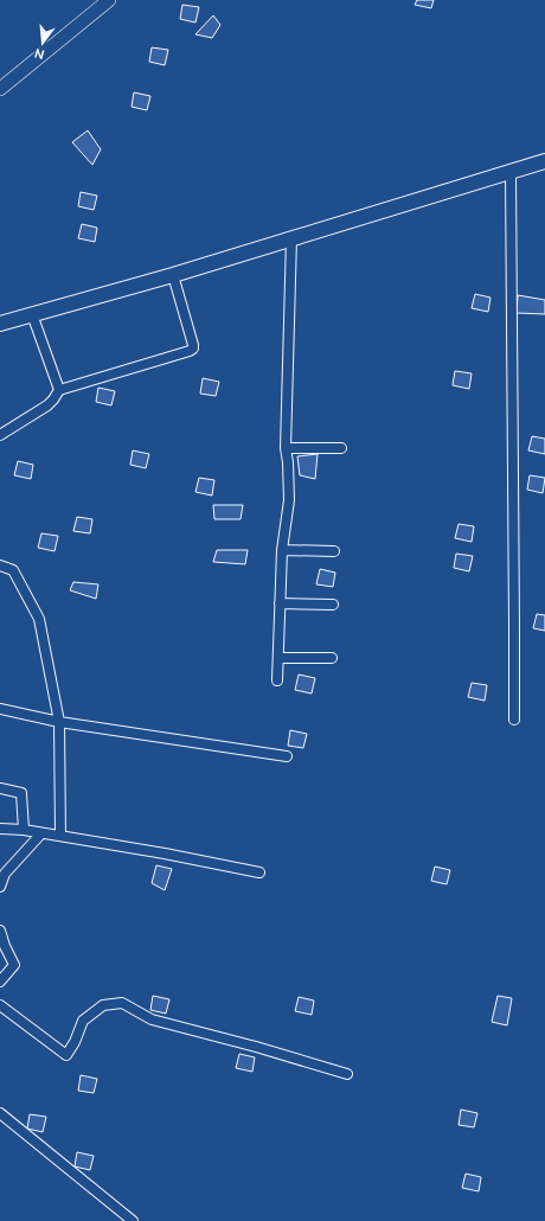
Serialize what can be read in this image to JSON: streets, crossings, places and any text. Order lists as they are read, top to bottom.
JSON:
{
  "north": "bottom"
}
